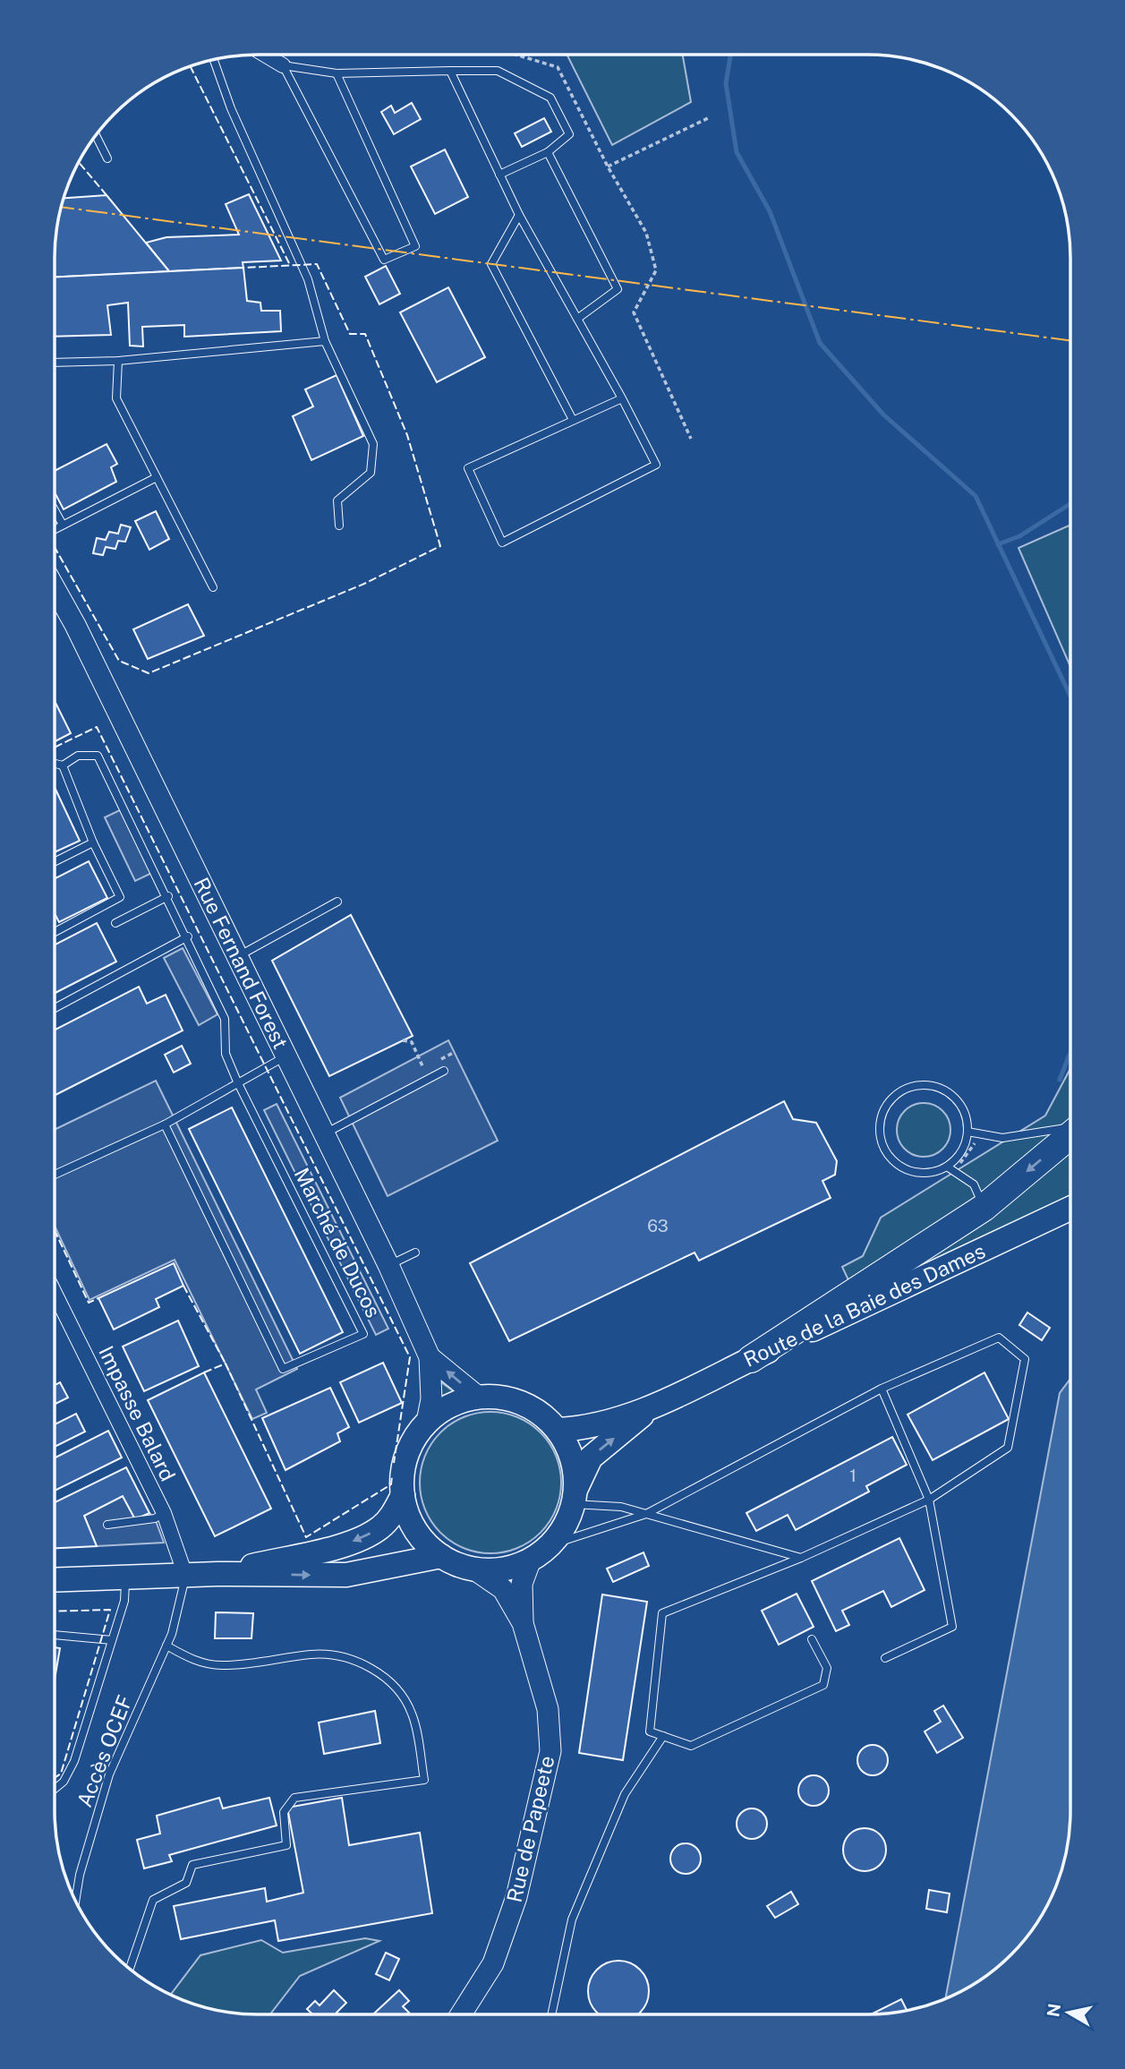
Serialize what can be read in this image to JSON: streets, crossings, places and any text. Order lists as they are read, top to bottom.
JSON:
{
  "streets": {
    "main road": ["Route de la Baie des Dames"],
    "street": ["Rue Fernand Forest", "Impasse Balard", "Rue de Papeete"],
    "lane": ["Marché de Ducos", "Accès OCEF"]
  },
  "crossings": [
    ["Rue Fernand Forest", "Route de la Baie des Dames"],
    ["Rue Fernand Forest", "Rue de Papeete"],
    ["Route de la Baie des Dames", "Rue de Papeete"],
    ["Impasse Balard", "Accès OCEF"]
  ],
  "house_numbers": ["63", "1"],
  "north": "left"
}
